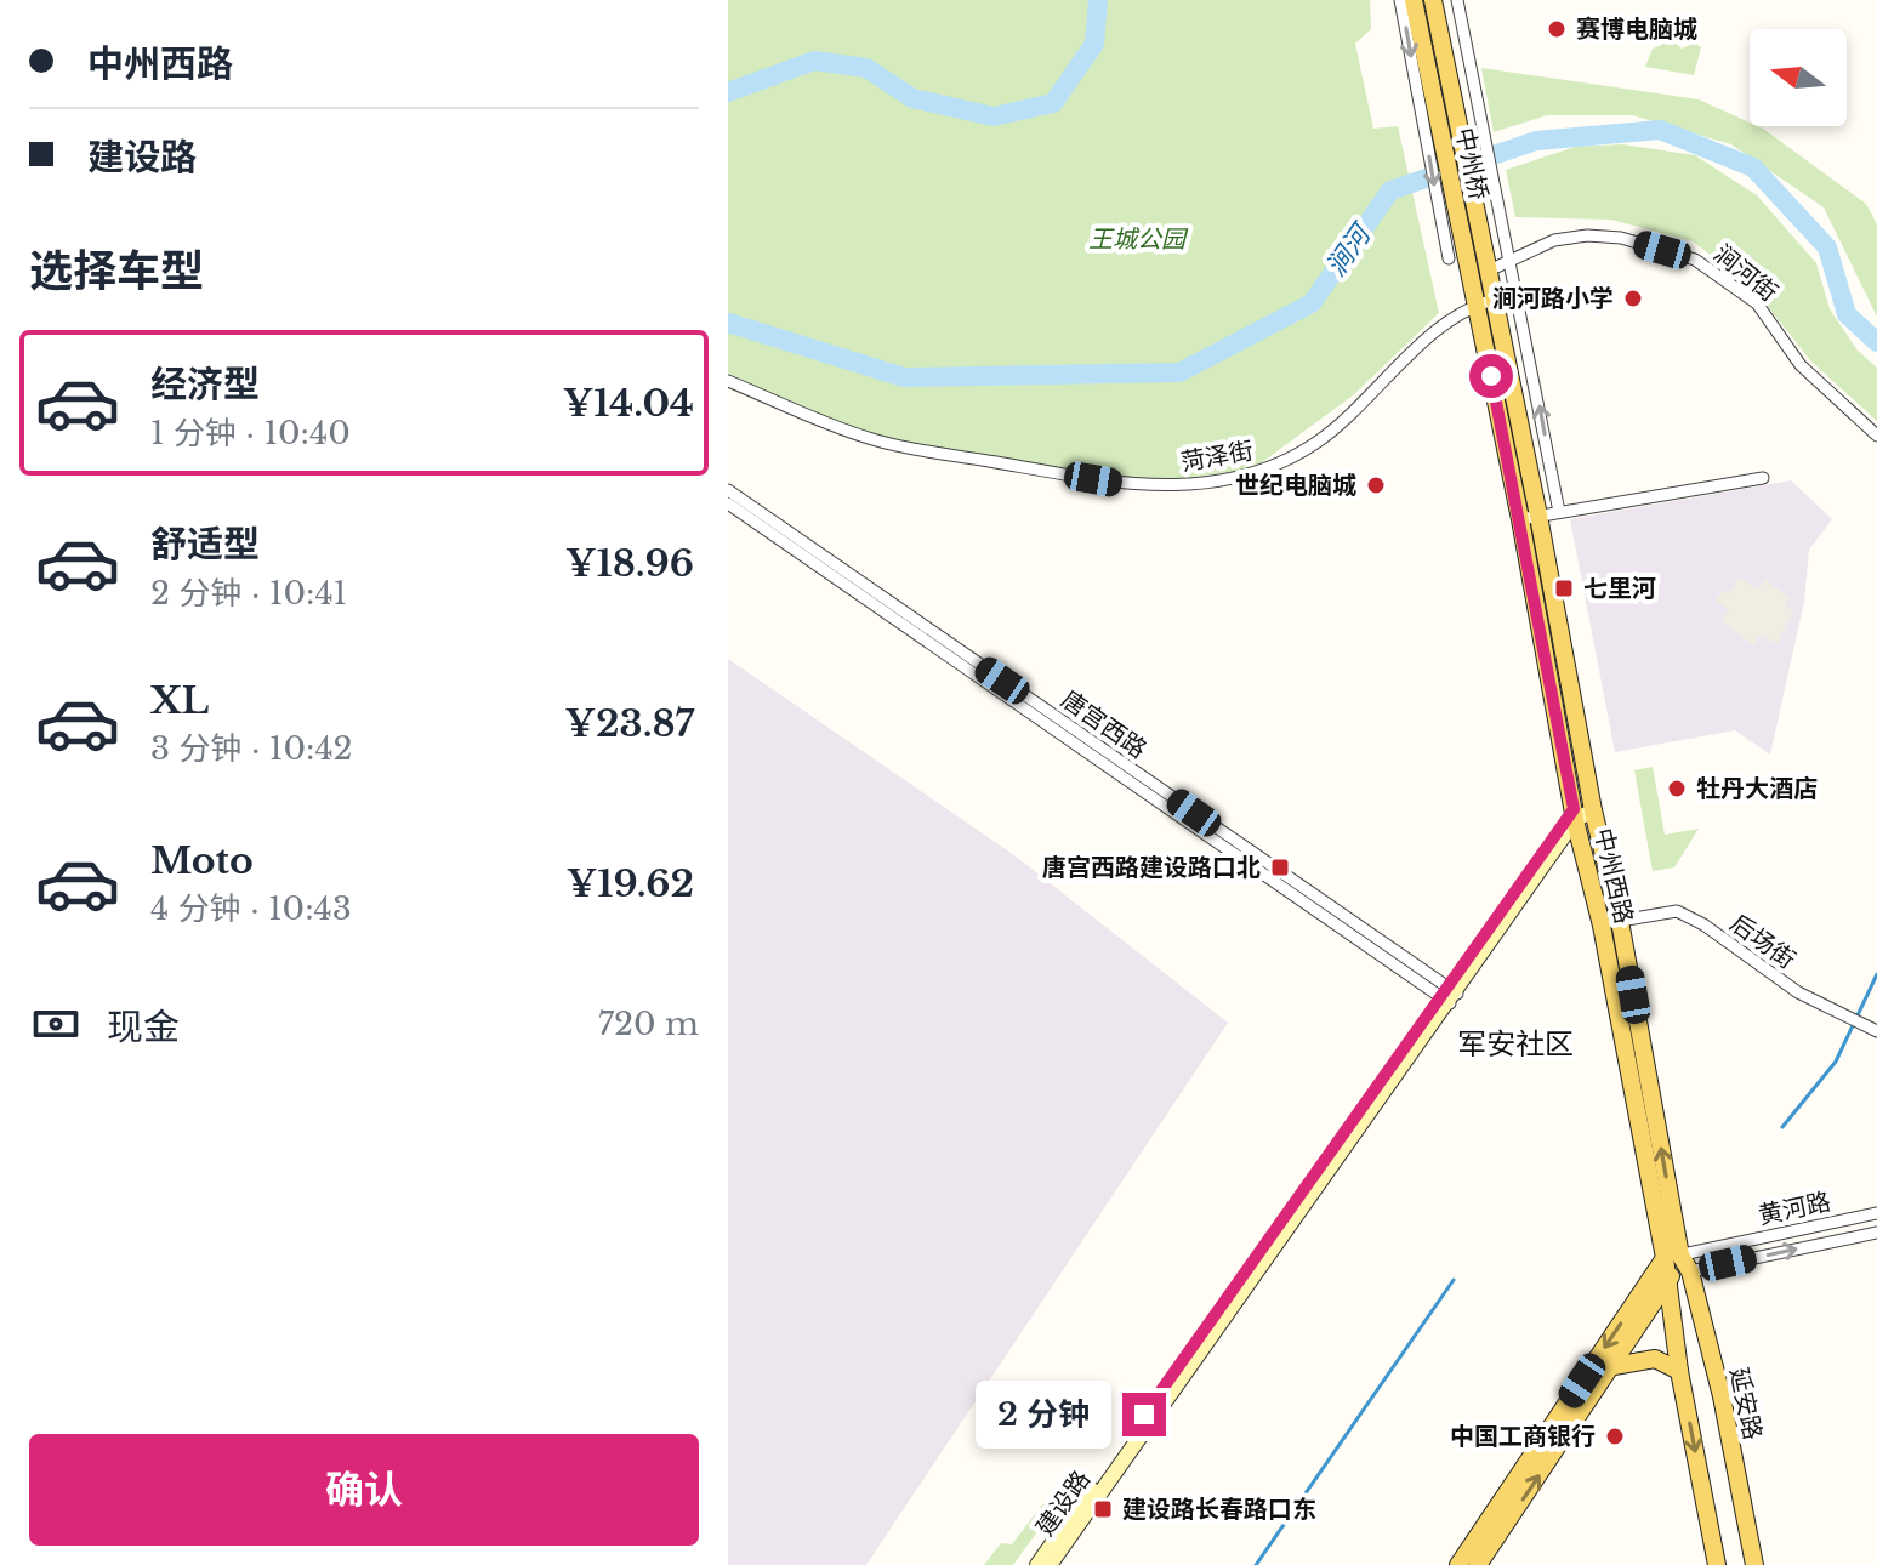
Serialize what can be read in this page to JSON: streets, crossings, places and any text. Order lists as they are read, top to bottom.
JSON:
{
  "streets": {
    "main road": ["中州桥", "中州西路", "延安路"],
    "street": [
      "涧河街",
      "菏泽街",
      "唐宫西路",
      "后场街",
      "黄河路",
      "建设路"
    ]
  },
  "crossings": [
    ["中州桥", "中州西路"],
    ["涧河街", "中州西路"],
    ["菏泽街", "中州西路"],
    ["唐宫西路", "建设路"],
    ["中州西路", "后场街"],
    ["中州西路", "黄河路"],
    ["中州西路", "延安路"],
    ["中州西路", "建设路"],
    ["黄河路", "延安路"]
  ],
  "districts": ["军安社区"],
  "water": ["涧河"],
  "parks": ["王城公园"],
  "places": {
    "other": [
      "赛博电脑城",
      "涧河路小学",
      "世纪电脑城",
      "牡丹大酒店",
      "中国工商银行"
    ],
    "transit": ["七里河", "唐宫西路建设路口北", "建设路长春路口东"]
  },
  "north": "left",
  "page": {
    "banner": ["中州西路", "建设路"],
    "heading": "选择车型",
    "list": [
      {
        "name": "经济型",
        "note": "1 分钟 · 10:40",
        "value": "¥14.04"
      },
      {
        "name": "舒适型",
        "note": "2 分钟 · 10:41",
        "value": "¥18.96"
      },
      {
        "name": "XL",
        "note": "3 分钟 · 10:42",
        "value": "¥23.87"
      },
      {
        "name": "Moto",
        "note": "4 分钟 · 10:43",
        "value": "¥19.62"
      }
    ],
    "pay": ["现金", "720 m"],
    "bubble": "2 分钟",
    "buttons": "确认"
  }
}
